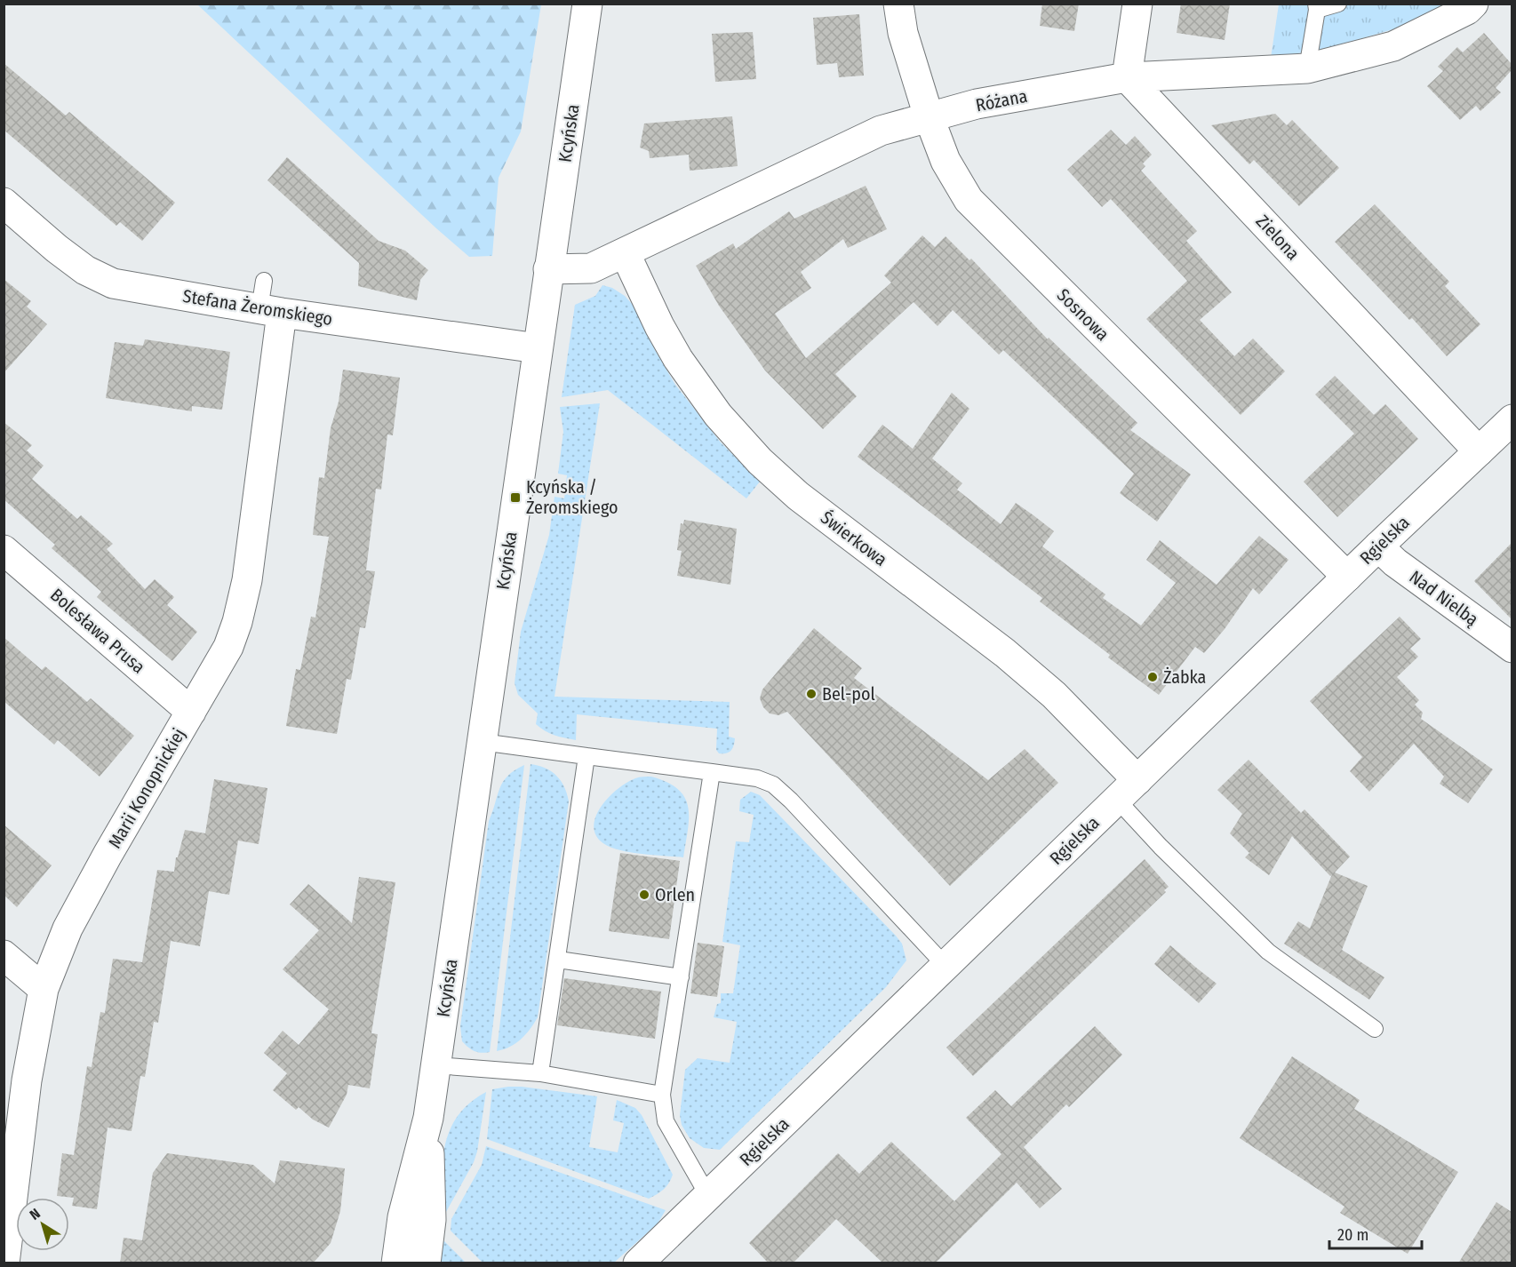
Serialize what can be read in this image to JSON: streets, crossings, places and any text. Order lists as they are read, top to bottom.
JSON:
{
  "streets": {
    "street": [
      "Różana",
      "Kcyńska",
      "Zielona",
      "Stefana Żeromskiego",
      "Sosnowa",
      "Świerkowa",
      "Rgielska",
      "Nad Nielbą",
      "Bolesława Prusa",
      "Marii Konopnickiej"
    ]
  },
  "crossings": [
    ["Różana", "Kcyńska"],
    ["Różana", "Zielona"],
    ["Różana", "Sosnowa"],
    ["Różana", "Świerkowa"],
    ["Kcyńska", "Stefana Żeromskiego"],
    ["Zielona", "Rgielska"],
    ["Stefana Żeromskiego", "Marii Konopnickiej"],
    ["Sosnowa", "Rgielska"],
    ["Świerkowa", "Rgielska"],
    ["Rgielska", "Nad Nielbą"],
    ["Bolesława Prusa", "Marii Konopnickiej"]
  ],
  "places": {
    "transit": ["Kcyńska / Żeromskiego"],
    "other": ["Żabka", "Bel-pol", "Orlen"]
  },
  "scale_bar": "20 m",
  "north": "top left"
}
